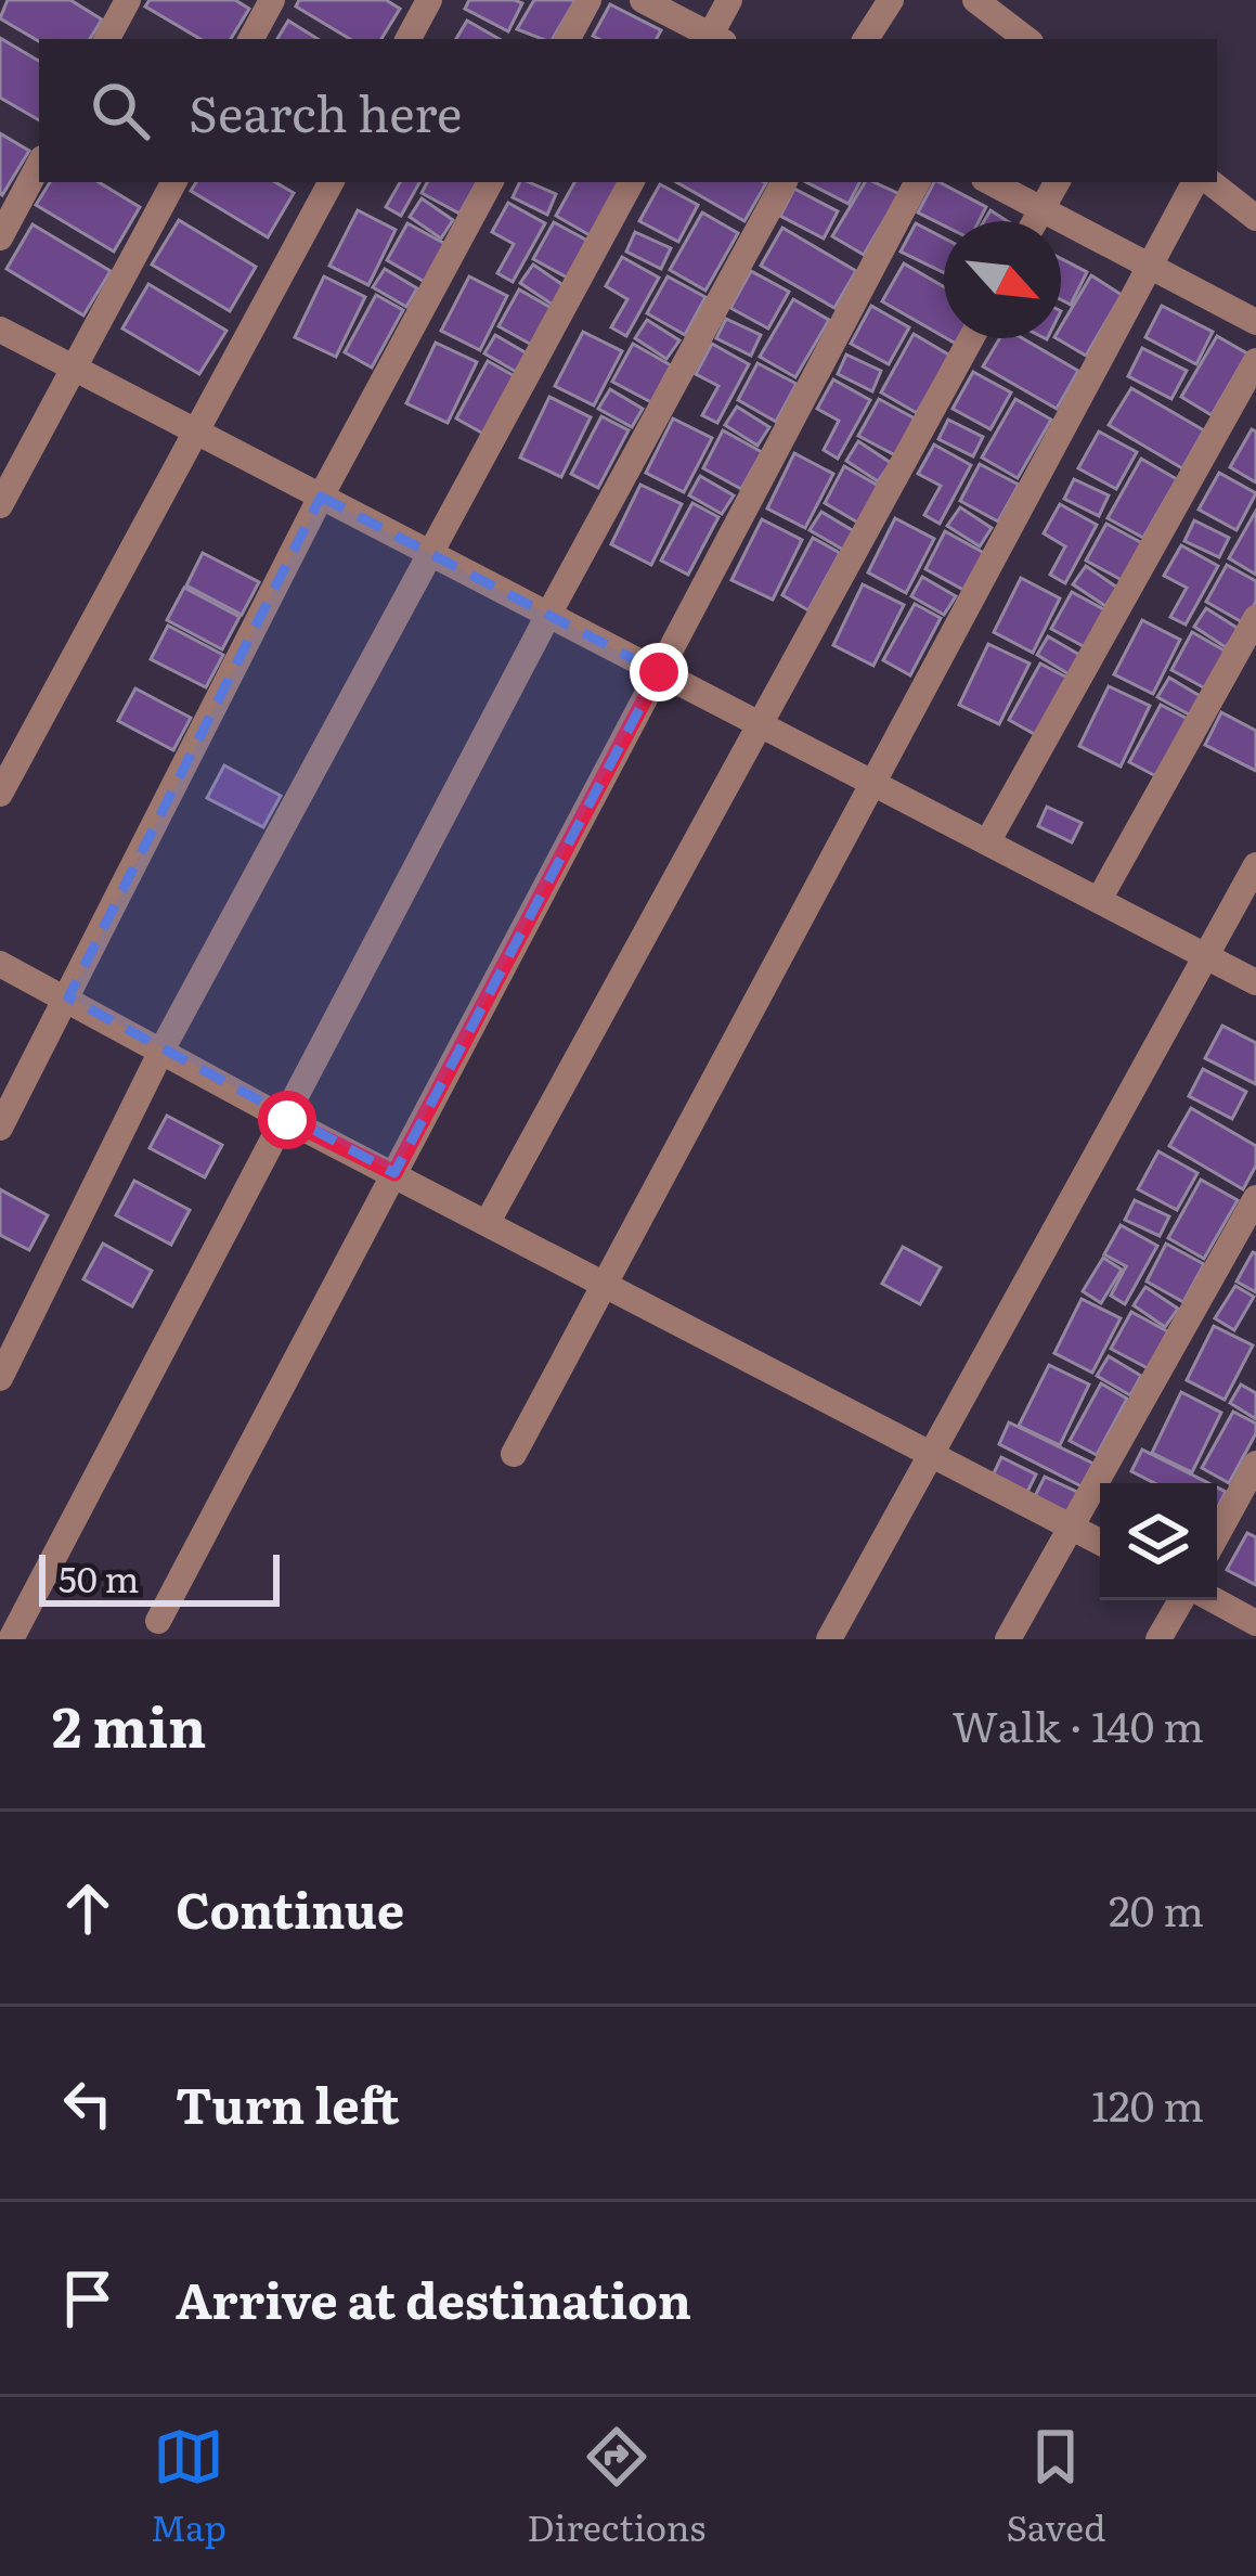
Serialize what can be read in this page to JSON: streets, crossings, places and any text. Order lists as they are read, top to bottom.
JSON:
{
  "scale_bar": "50 m",
  "north": "bottom right",
  "page": {
    "search": "Search here",
    "scale": "50 m",
    "heading": ["2 min", "Walk · 140 m"],
    "list": [
      ["Continue", "20 m"],
      ["Turn left", "120 m"],
      "Arrive at destination"
    ],
    "nav": ["Map", "Directions", "Saved"]
  }
}
